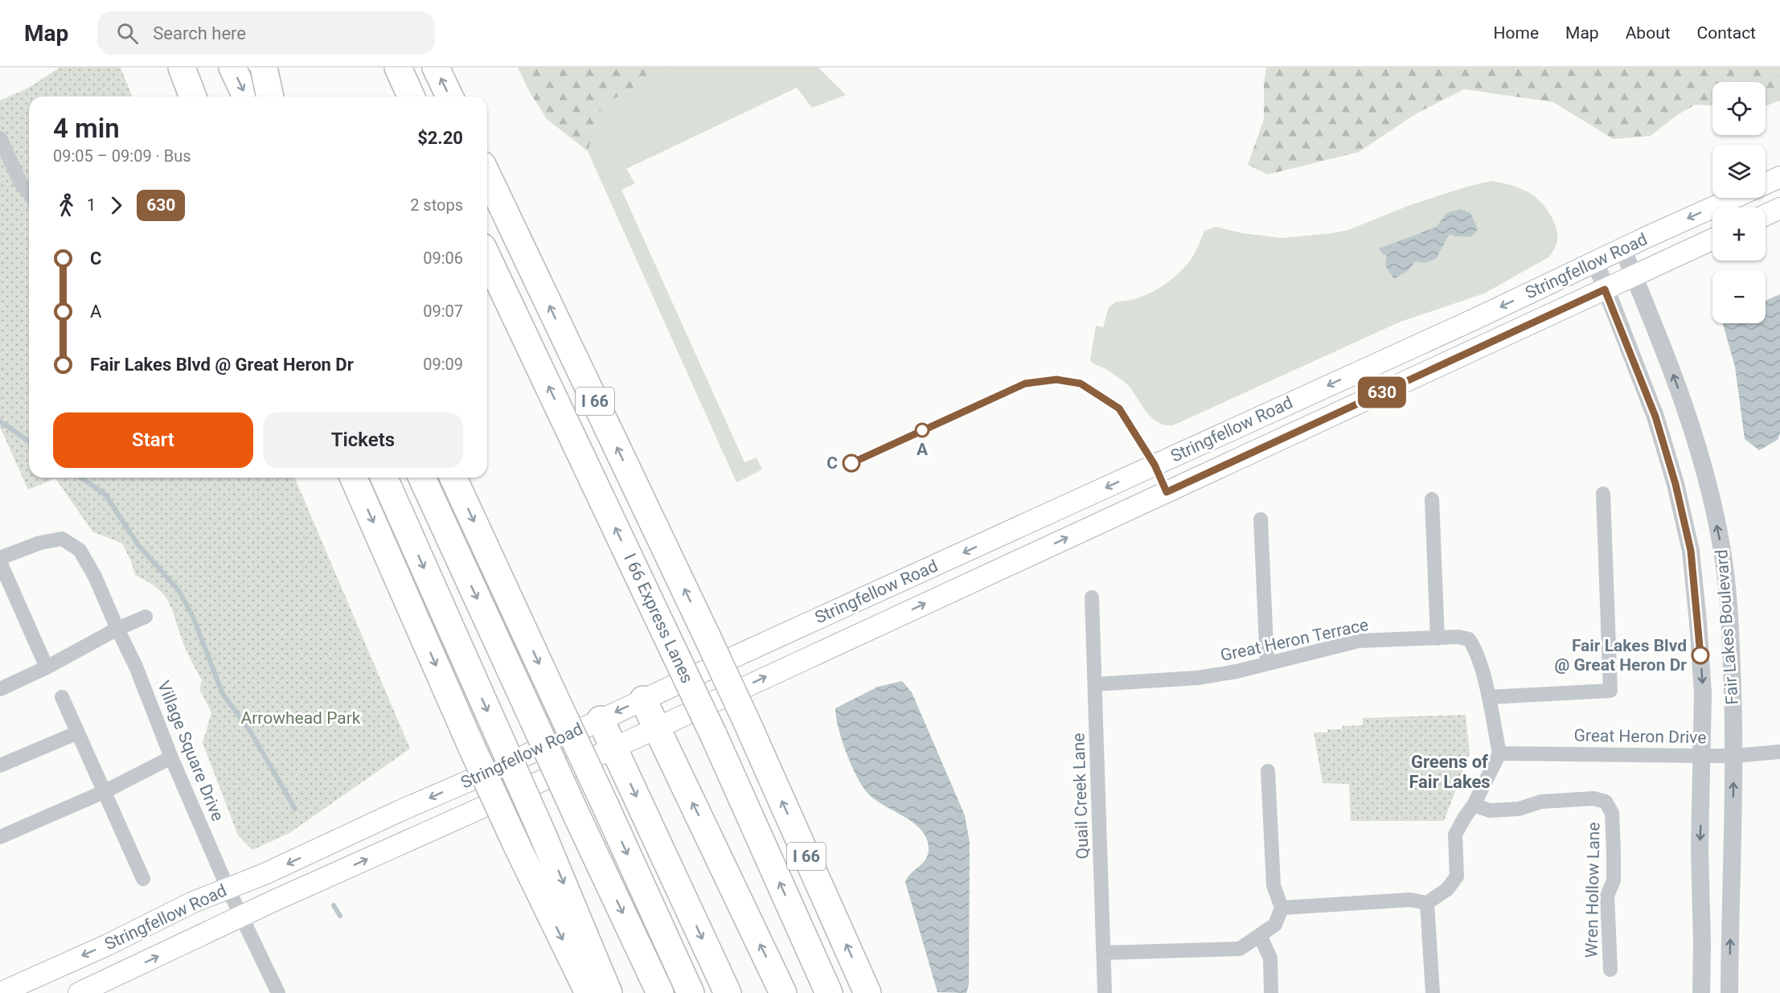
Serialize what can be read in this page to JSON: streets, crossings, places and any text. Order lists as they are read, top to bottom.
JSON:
{
  "streets": {
    "highway": ["I 66", "I 66 Express Lanes"],
    "main road": ["Stringfellow Road"],
    "street": [
      "Fair Lakes Boulevard",
      "Great Heron Terrace",
      "Great Heron Drive",
      "Village Square Drive",
      "Quail Creek Lane",
      "Wren Hollow Lane"
    ]
  },
  "crossings": [
    ["Stringfellow Road", "Fair Lakes Boulevard"],
    ["Stringfellow Road", "Village Square Drive"],
    ["Fair Lakes Boulevard", "Great Heron Drive"],
    ["Great Heron Terrace", "Great Heron Drive"],
    ["Great Heron Terrace", "Quail Creek Lane"]
  ],
  "districts": ["Greens of Fair Lakes"],
  "parks": ["Arrowhead Park"],
  "places": ["A", "C", "Fair Lakes Blvd @ Great Heron Dr"],
  "lines": ["bus line 630"],
  "page": {
    "header": "Map",
    "search": "Search here",
    "nav": [
      "Home",
      "Map",
      "About",
      "Contact"
    ],
    "on_map": "630",
    "map_buttons": ["+", "−"],
    "heading": ["4 min", "09:05 – 09:09 · Bus", "$2.20"],
    "legs": ["1", "630", "2 stops"],
    "list": [
      {
        "name": "C",
        "value": "09:06"
      },
      {
        "name": "A",
        "value": "09:07"
      },
      {
        "name": "Fair Lakes Blvd @ Great Heron Dr",
        "value": "09:09"
      }
    ],
    "buttons": ["Start", "Tickets"]
  }
}
